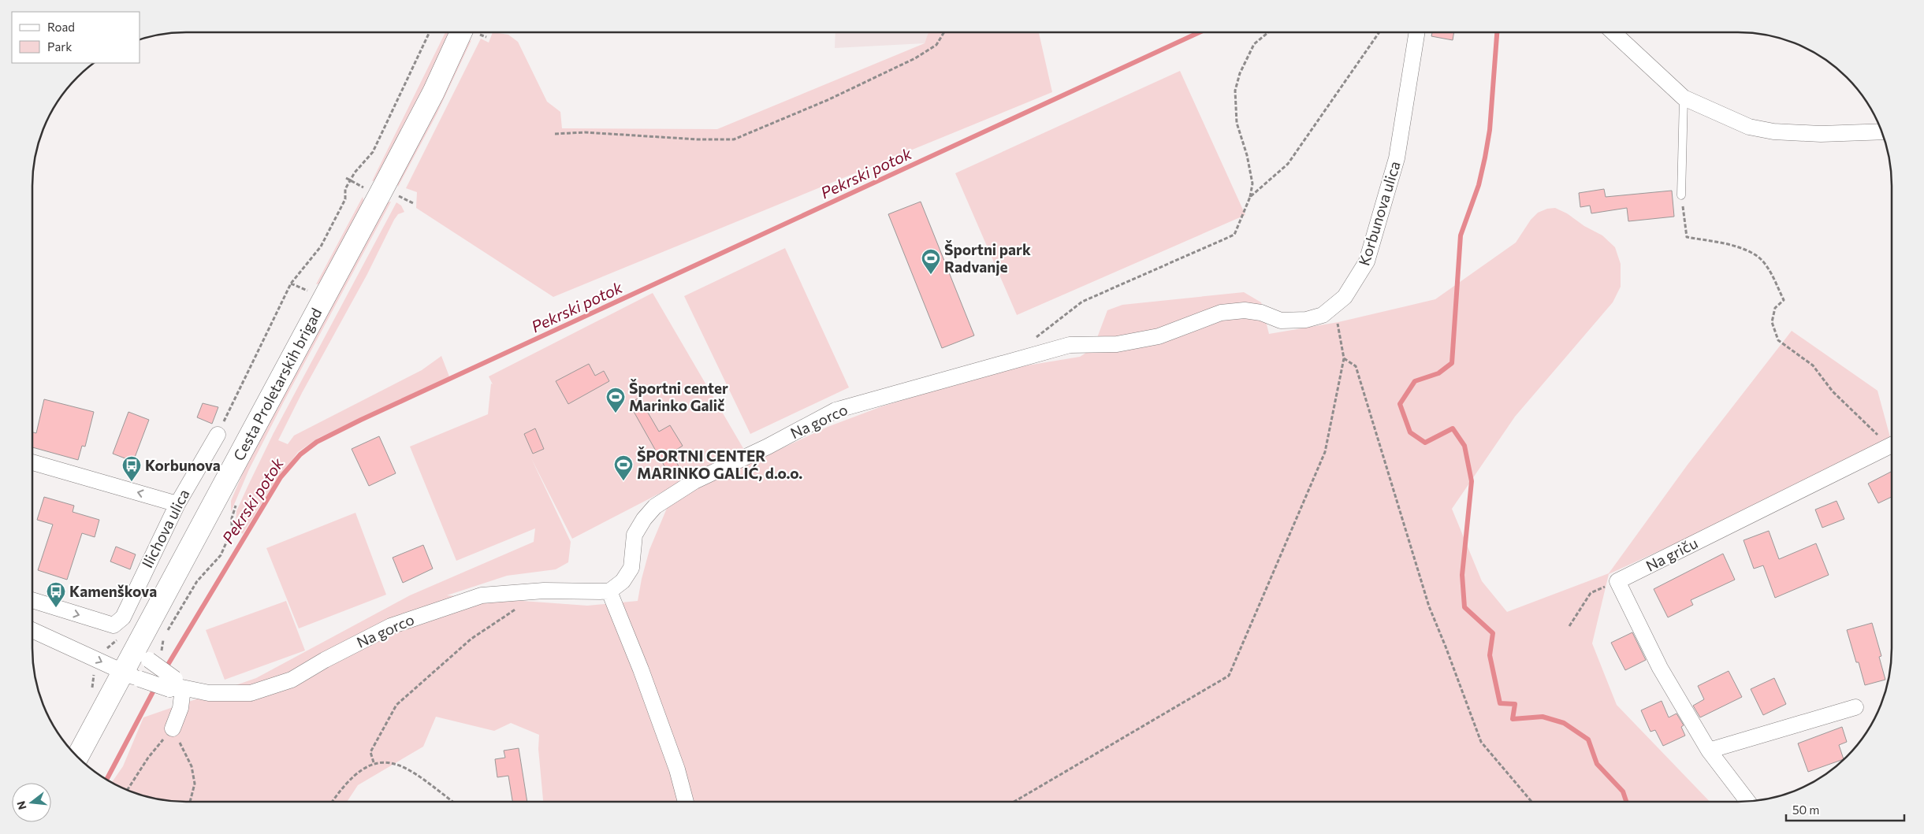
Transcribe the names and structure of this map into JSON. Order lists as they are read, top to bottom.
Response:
{
  "streets": {
    "main road": ["Cesta Proletarskih brigad"],
    "street": [
      "Korbunova ulica",
      "Na gorco",
      "Ilichova ulica",
      "Na griču"
    ]
  },
  "crossings": [
    ["Korbunova ulica", "Na gorco"]
  ],
  "water": ["Pekrski potok"],
  "places": {
    "sports": ["Športni park Radvanje", "Športni center Marinko Galič", "ŠPORTNI CENTER MARINKO GALIĆ, d.o.o."],
    "bus stop": ["Korbunova", "Kamenškova"]
  },
  "legend": ["Road", "Park"],
  "scale_bar": "50 m",
  "north": "left"
}
